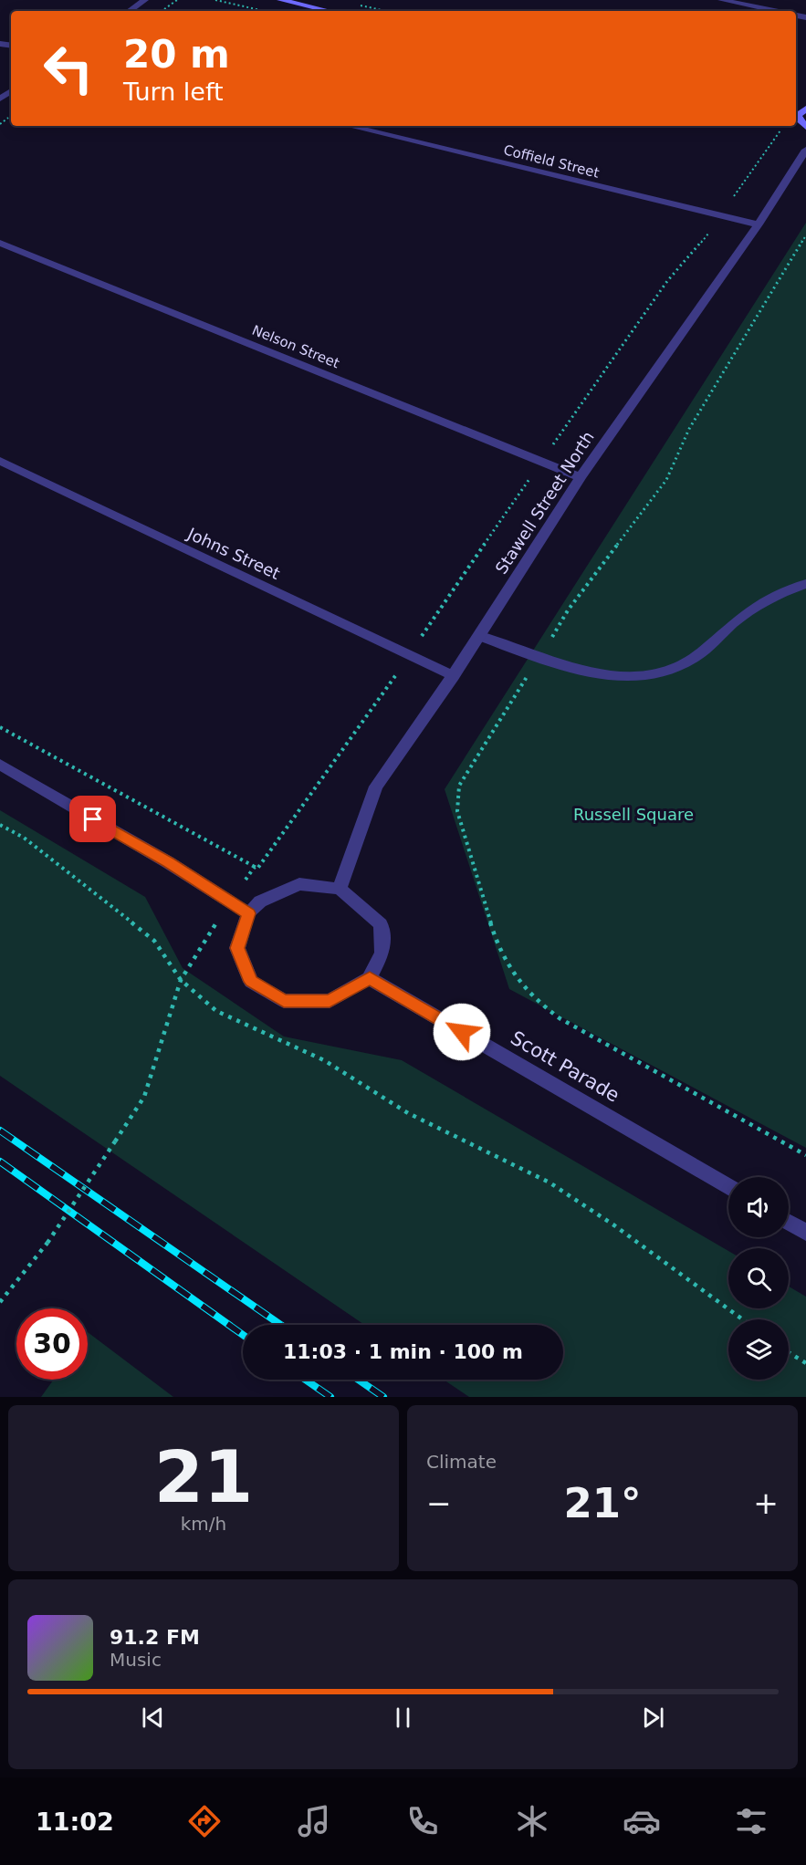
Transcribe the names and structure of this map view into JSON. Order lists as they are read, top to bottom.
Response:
{
  "streets": {
    "street": [
      "Coffield Street",
      "Nelson Street",
      "Stawell Street North",
      "Johns Street",
      "Scott Parade"
    ]
  },
  "crossings": [
    ["Coffield Street", "Stawell Street North"],
    ["Nelson Street", "Stawell Street North"],
    ["Stawell Street North", "Johns Street"],
    ["Stawell Street North", "Scott Parade"]
  ],
  "parks": ["Russell Square"],
  "page": {
    "turn": ["20 m", "Turn left"],
    "limit": "30",
    "trip": "11:03 · 1 min · 100 m",
    "tile": [
      ["21", "km/h"],
      "Climate"
    ],
    "heat": ["−", "21°", "+"],
    "song": ["91.2 FM", "Music"],
    "tabs": "11:02"
  }
}
